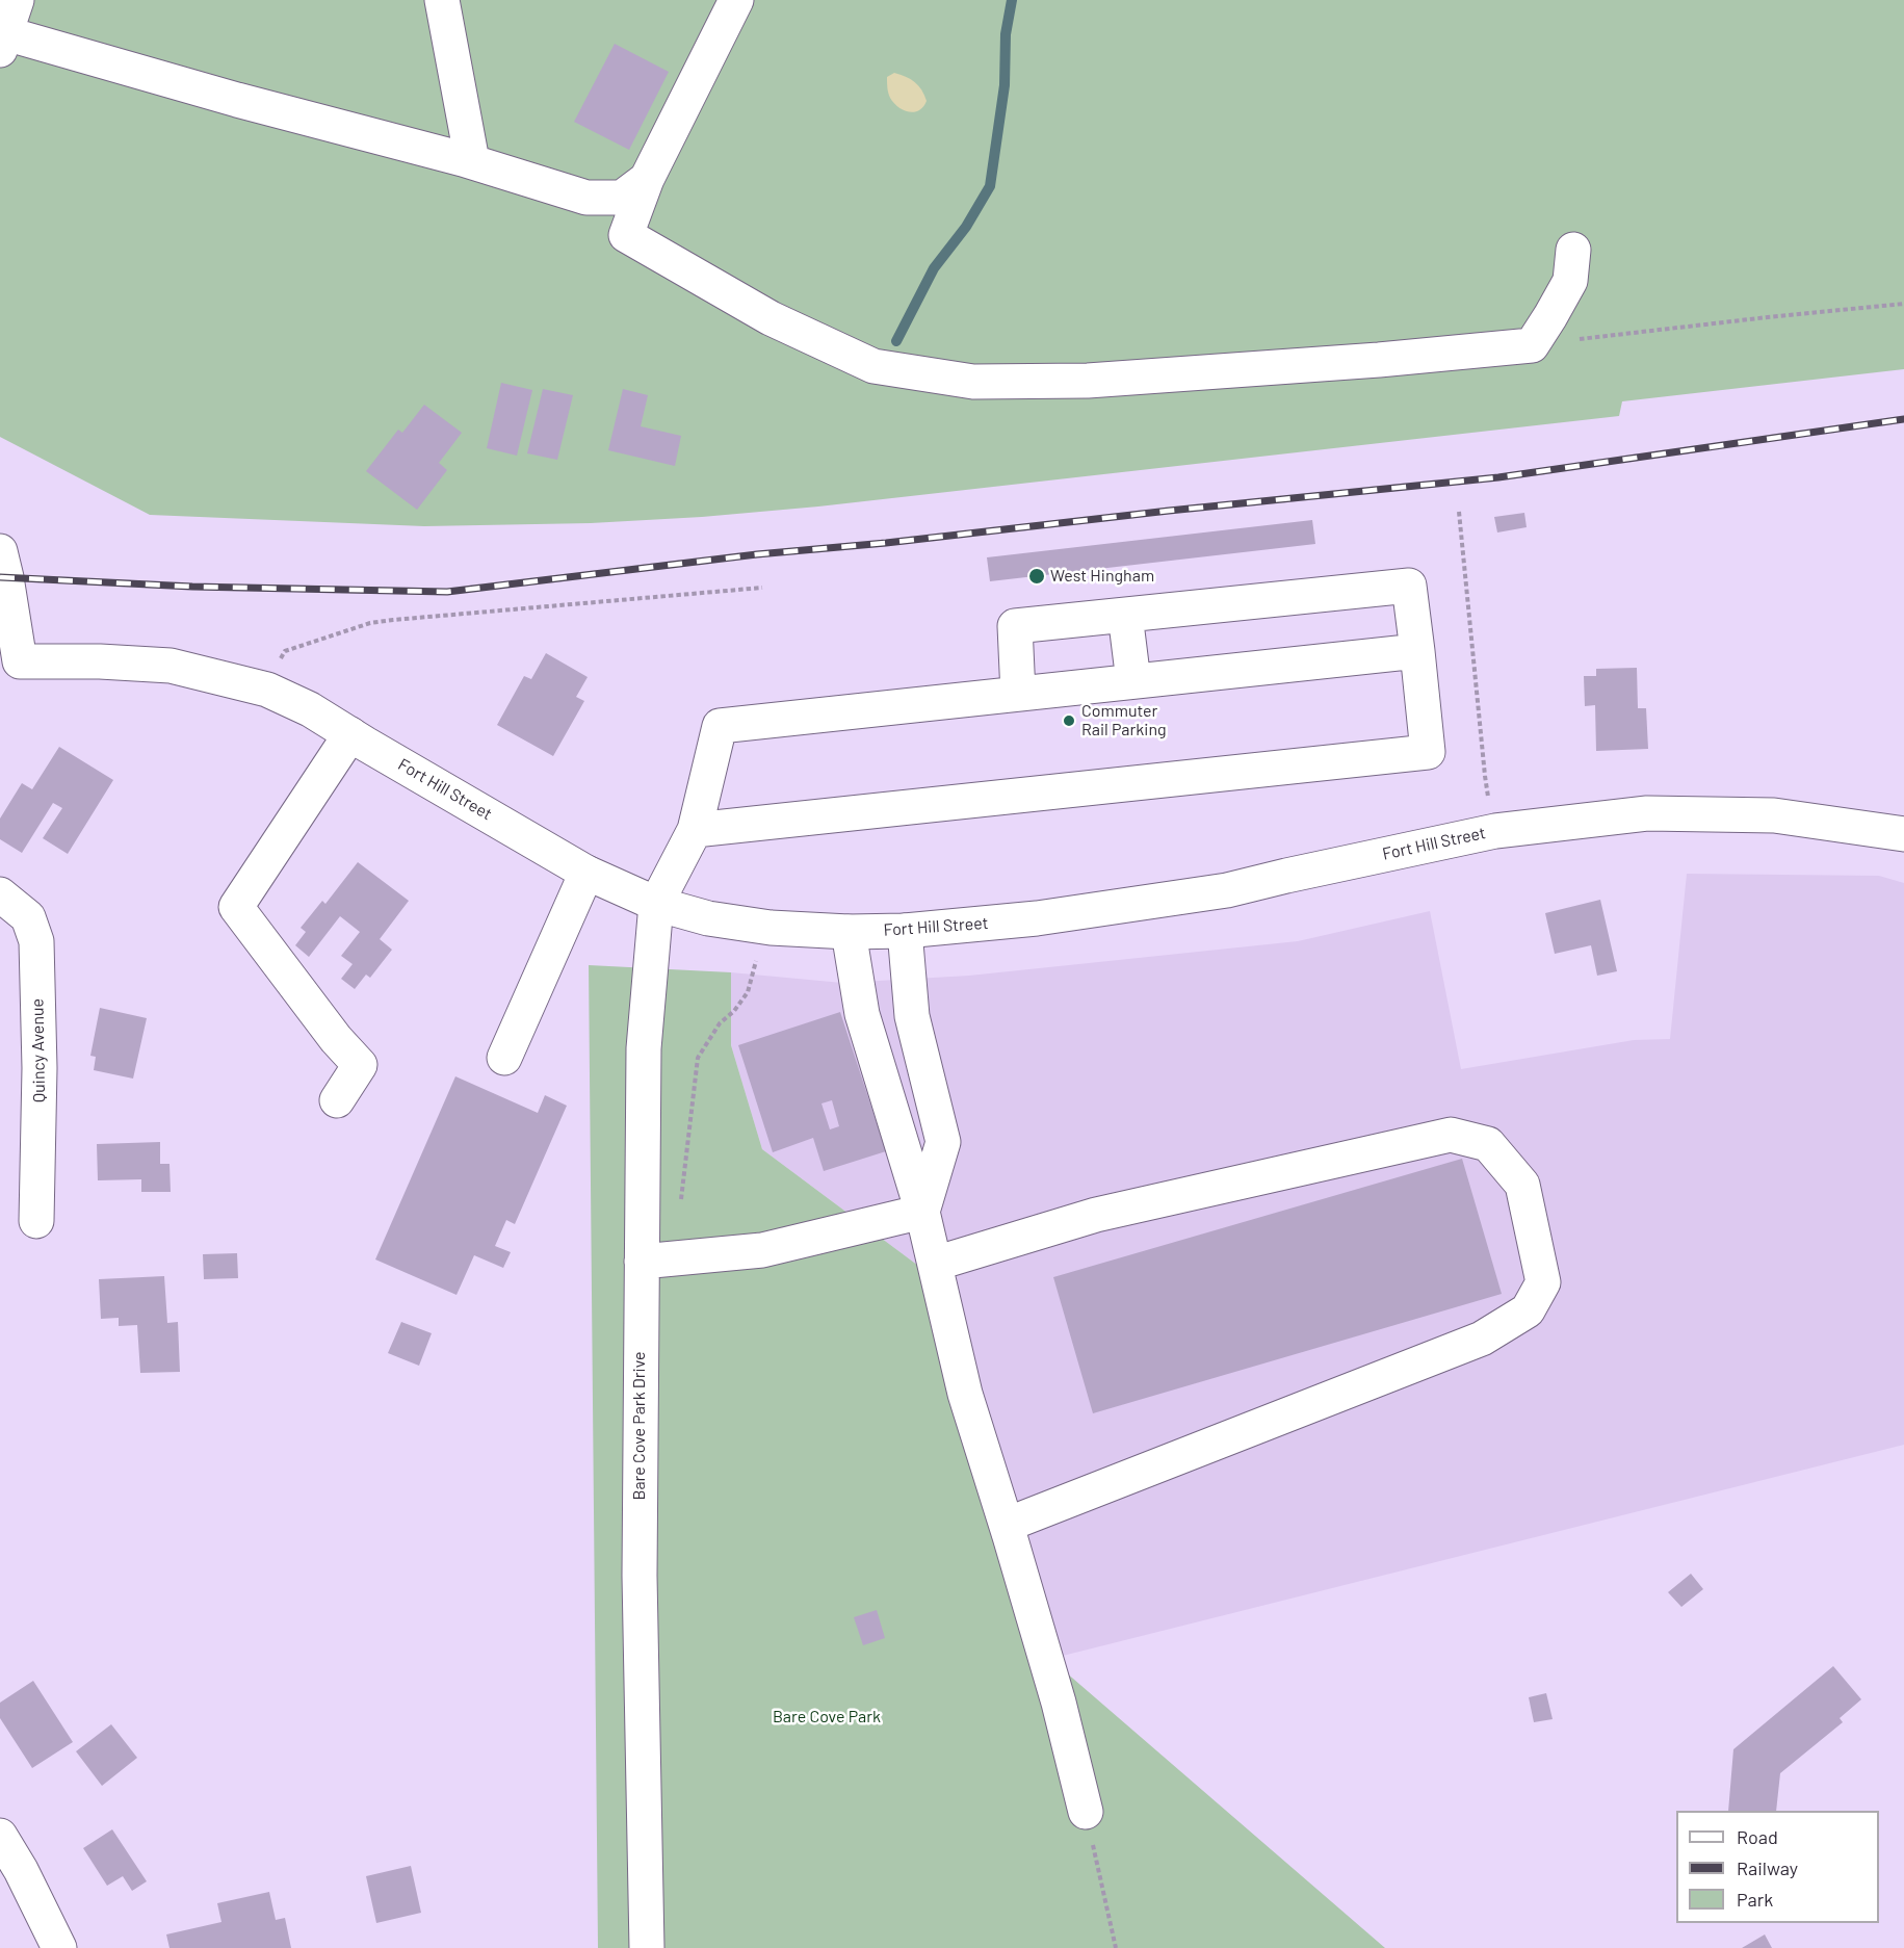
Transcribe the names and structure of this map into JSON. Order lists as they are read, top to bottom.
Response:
{
  "streets": {
    "main road": ["Fort Hill Street", "Quincy Avenue", "Bare Cove Park Drive"]
  },
  "crossings": [
    ["Fort Hill Street", "Bare Cove Park Drive"]
  ],
  "parks": ["Bare Cove Park"],
  "places": ["West Hingham", "Commuter Rail Parking"],
  "legend": ["Road", "Railway", "Park"]
}
